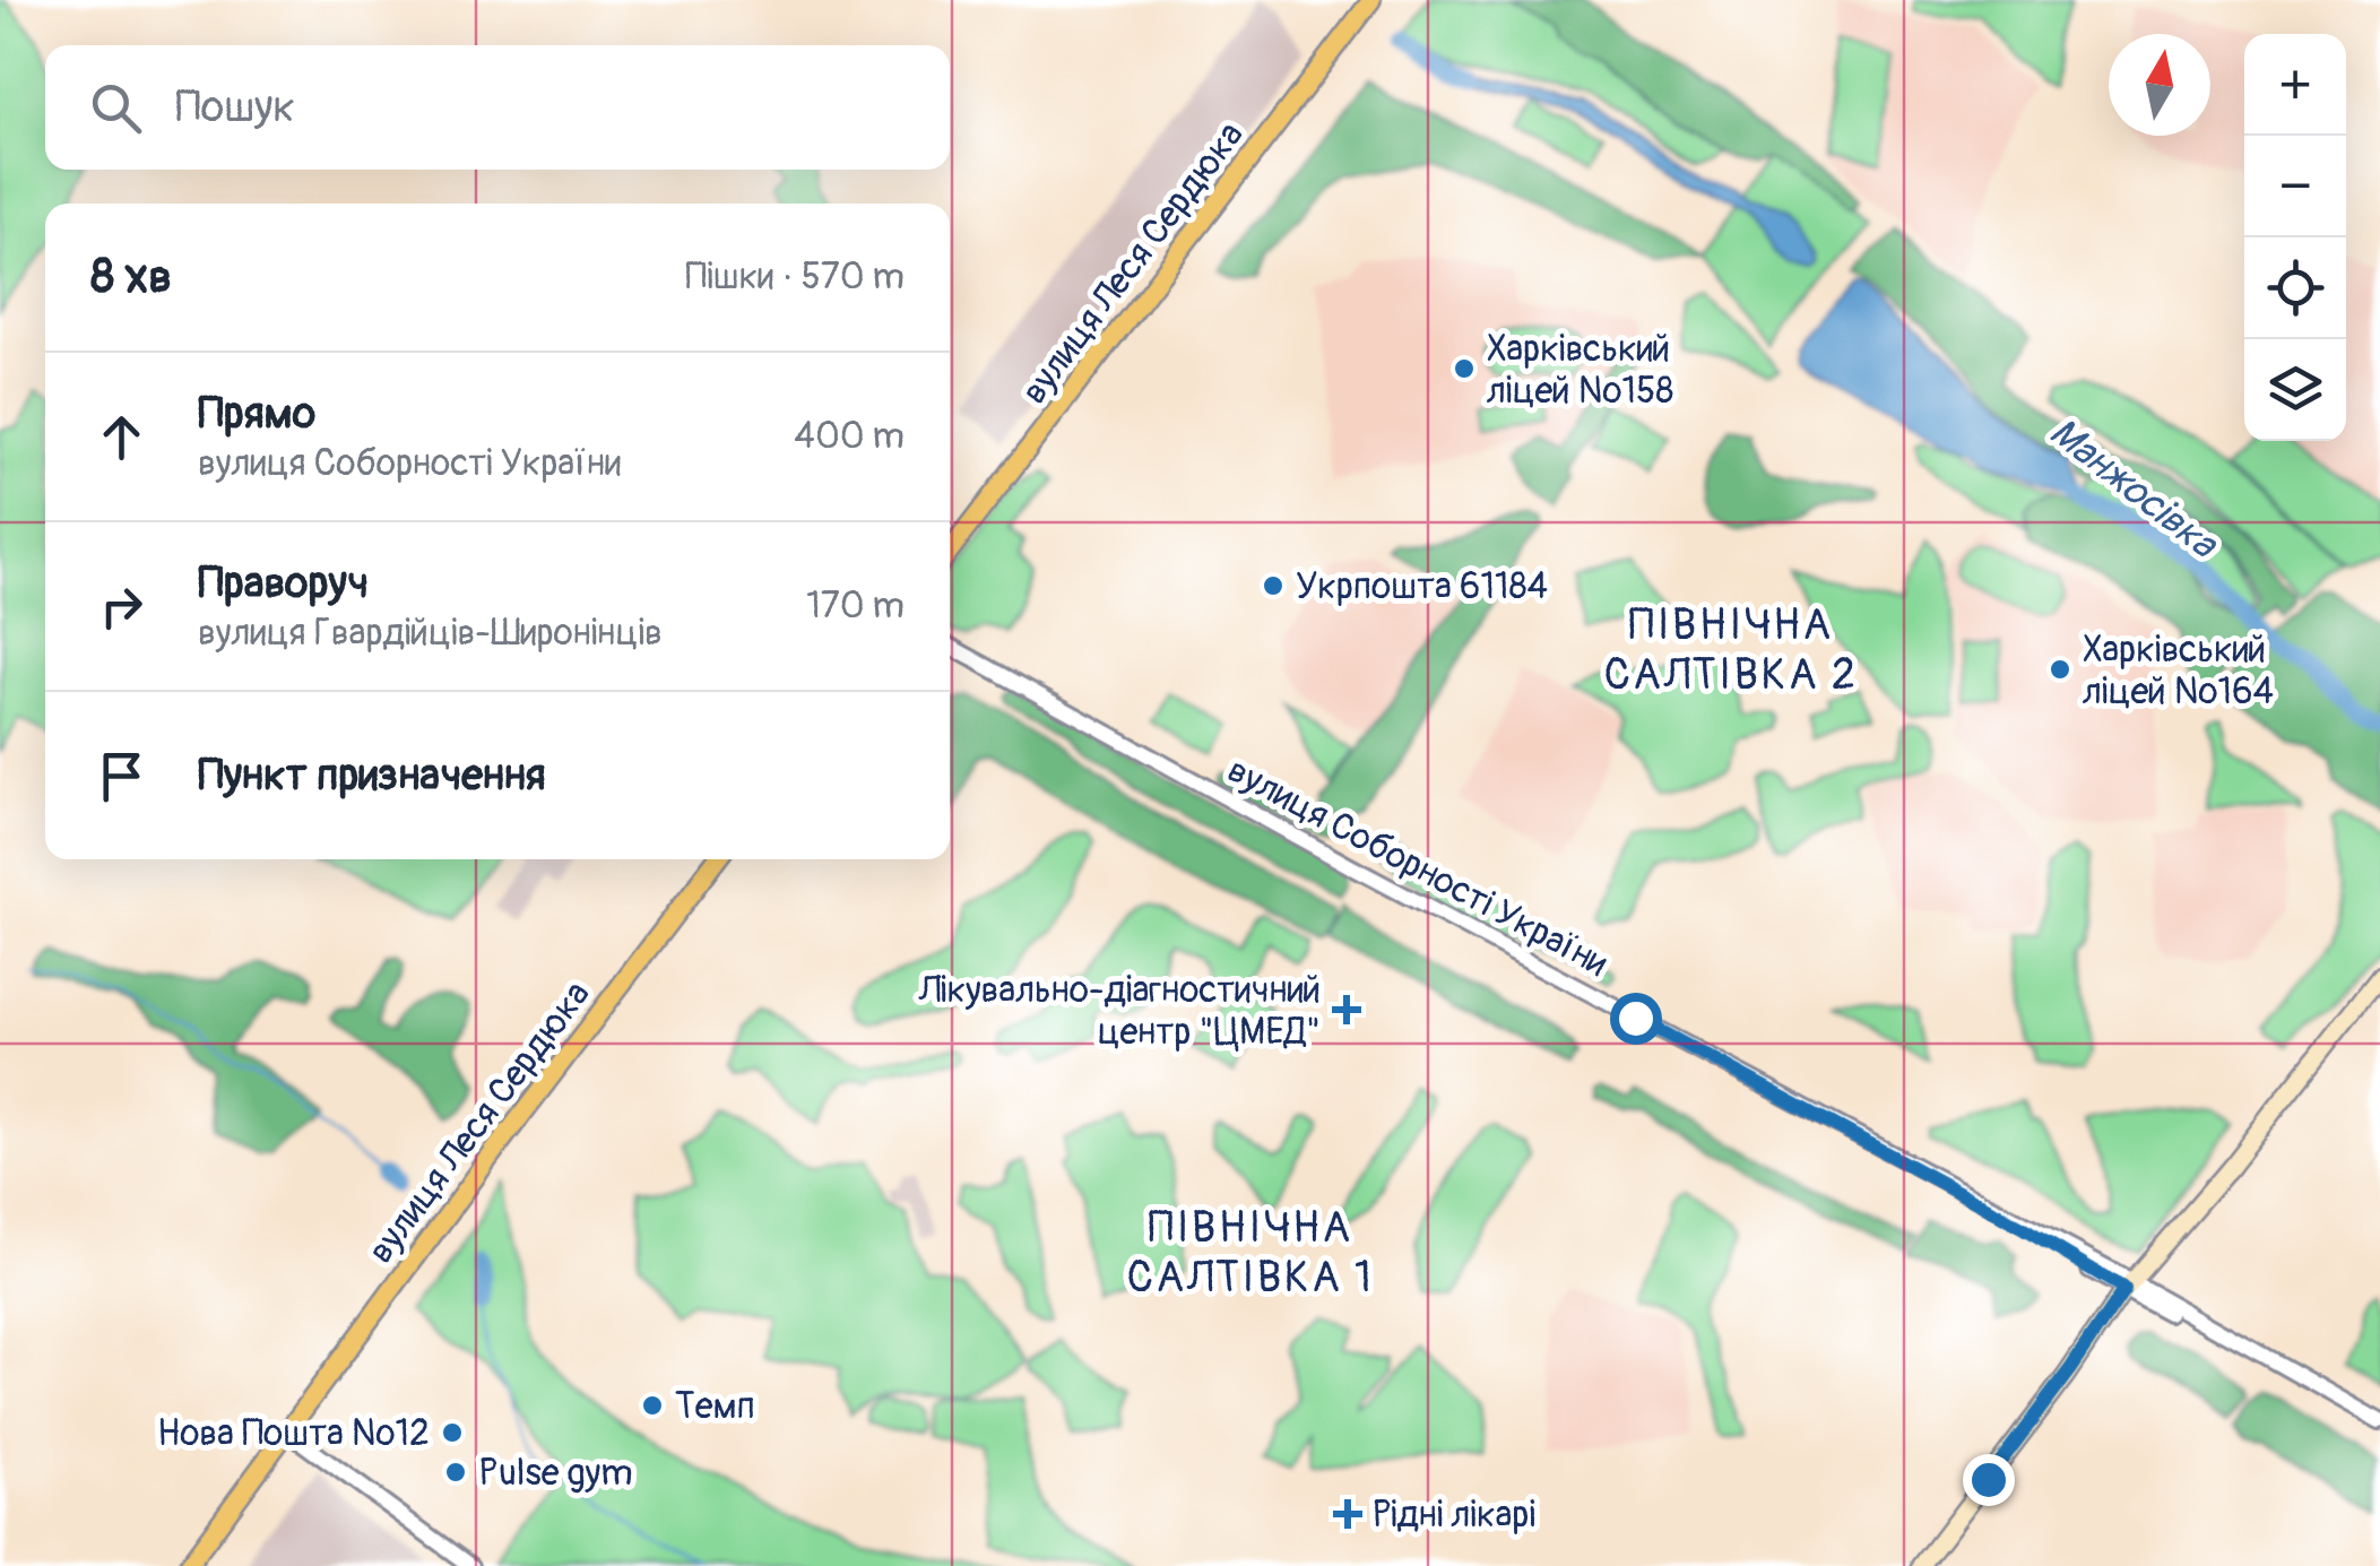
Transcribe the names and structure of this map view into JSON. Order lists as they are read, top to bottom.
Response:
{
  "streets": {
    "main road": ["вулиця Леся Сердюка"],
    "street": ["вулиця Соборності України"]
  },
  "districts": ["ПІВНІЧНА САЛТІВКА 2", "ПІВНІЧНА САЛТІВКА 1"],
  "water": ["Манжосівка"],
  "places": {
    "other": [
      "Харківський ліцей №158",
      "Укрпошта 61184",
      "Харківський ліцей №164",
      "Темп",
      "Нова Пошта №12",
      "Pulse gym"
    ],
    "health": ["Лікувально-діагностичний центр \"ЦМЕД\"", "Рідні лікарі"]
  },
  "north": "top",
  "page": {
    "map_buttons": ["+", "−"],
    "search": "Пошук",
    "heading": ["8 хв", "Пішки · 570 m"],
    "list": [
      ["Прямо", "вулиця Соборності України", "400 m"],
      ["Праворуч", "вулиця Гвардійців-Широнінців", "170 m"],
      "Пункт призначення"
    ]
  }
}
